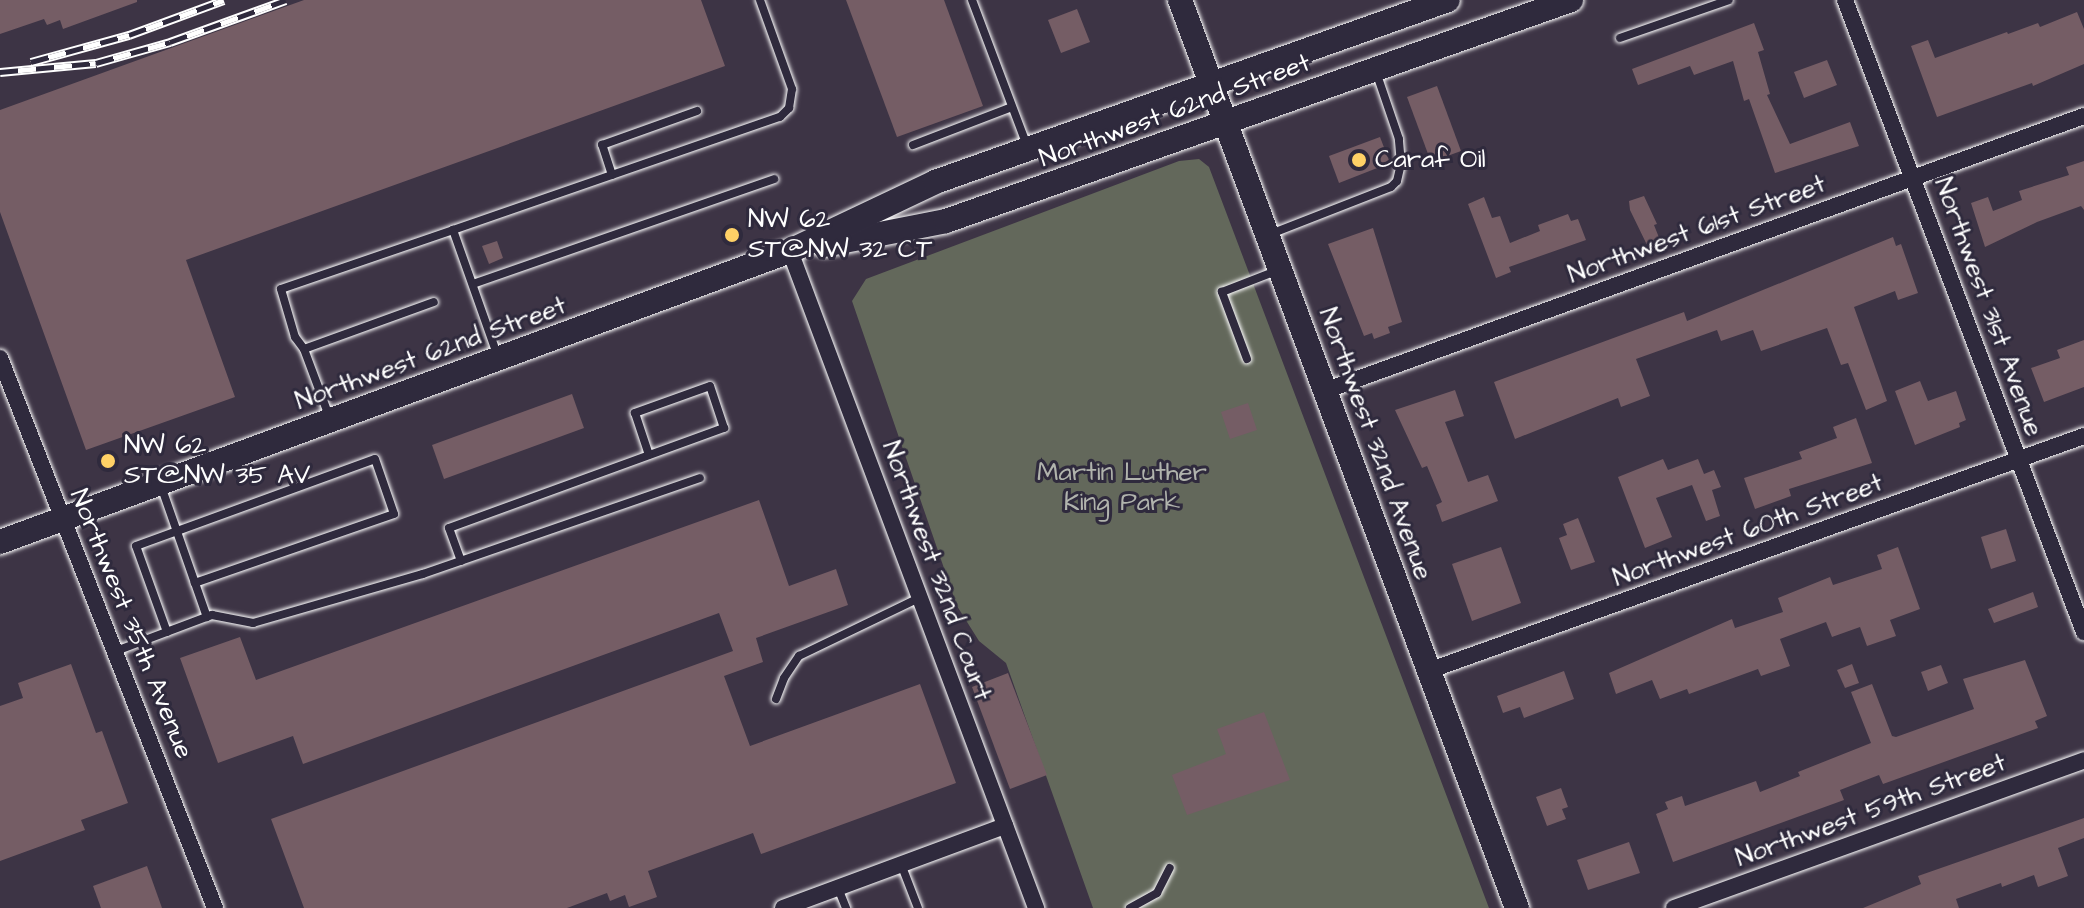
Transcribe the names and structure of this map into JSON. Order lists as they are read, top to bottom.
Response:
{
  "streets": {
    "main road": ["Northwest 62nd Street", "Northwest 32nd Avenue"],
    "street": [
      "Northwest 61st Street",
      "Northwest 31st Avenue",
      "Northwest 60th Street",
      "Northwest 32nd Court",
      "Northwest 35th Avenue",
      "Northwest 59th Street"
    ]
  },
  "crossings": [
    ["Northwest 62nd Street", "Northwest 32nd Avenue"],
    ["Northwest 62nd Street", "Northwest 32nd Court"],
    ["Northwest 62nd Street", "Northwest 35th Avenue"],
    ["Northwest 61st Street", "Northwest 31st Avenue"],
    ["Northwest 61st Street", "Northwest 32nd Avenue"],
    ["Northwest 31st Avenue", "Northwest 60th Street"],
    ["Northwest 32nd Avenue", "Northwest 60th Street"]
  ],
  "parks": ["Martin Luther King Park"],
  "places": ["Caraf Oil", "NW 62 ST@NW 32 CT", "NW 62 ST@NW 35 AV"]
}
